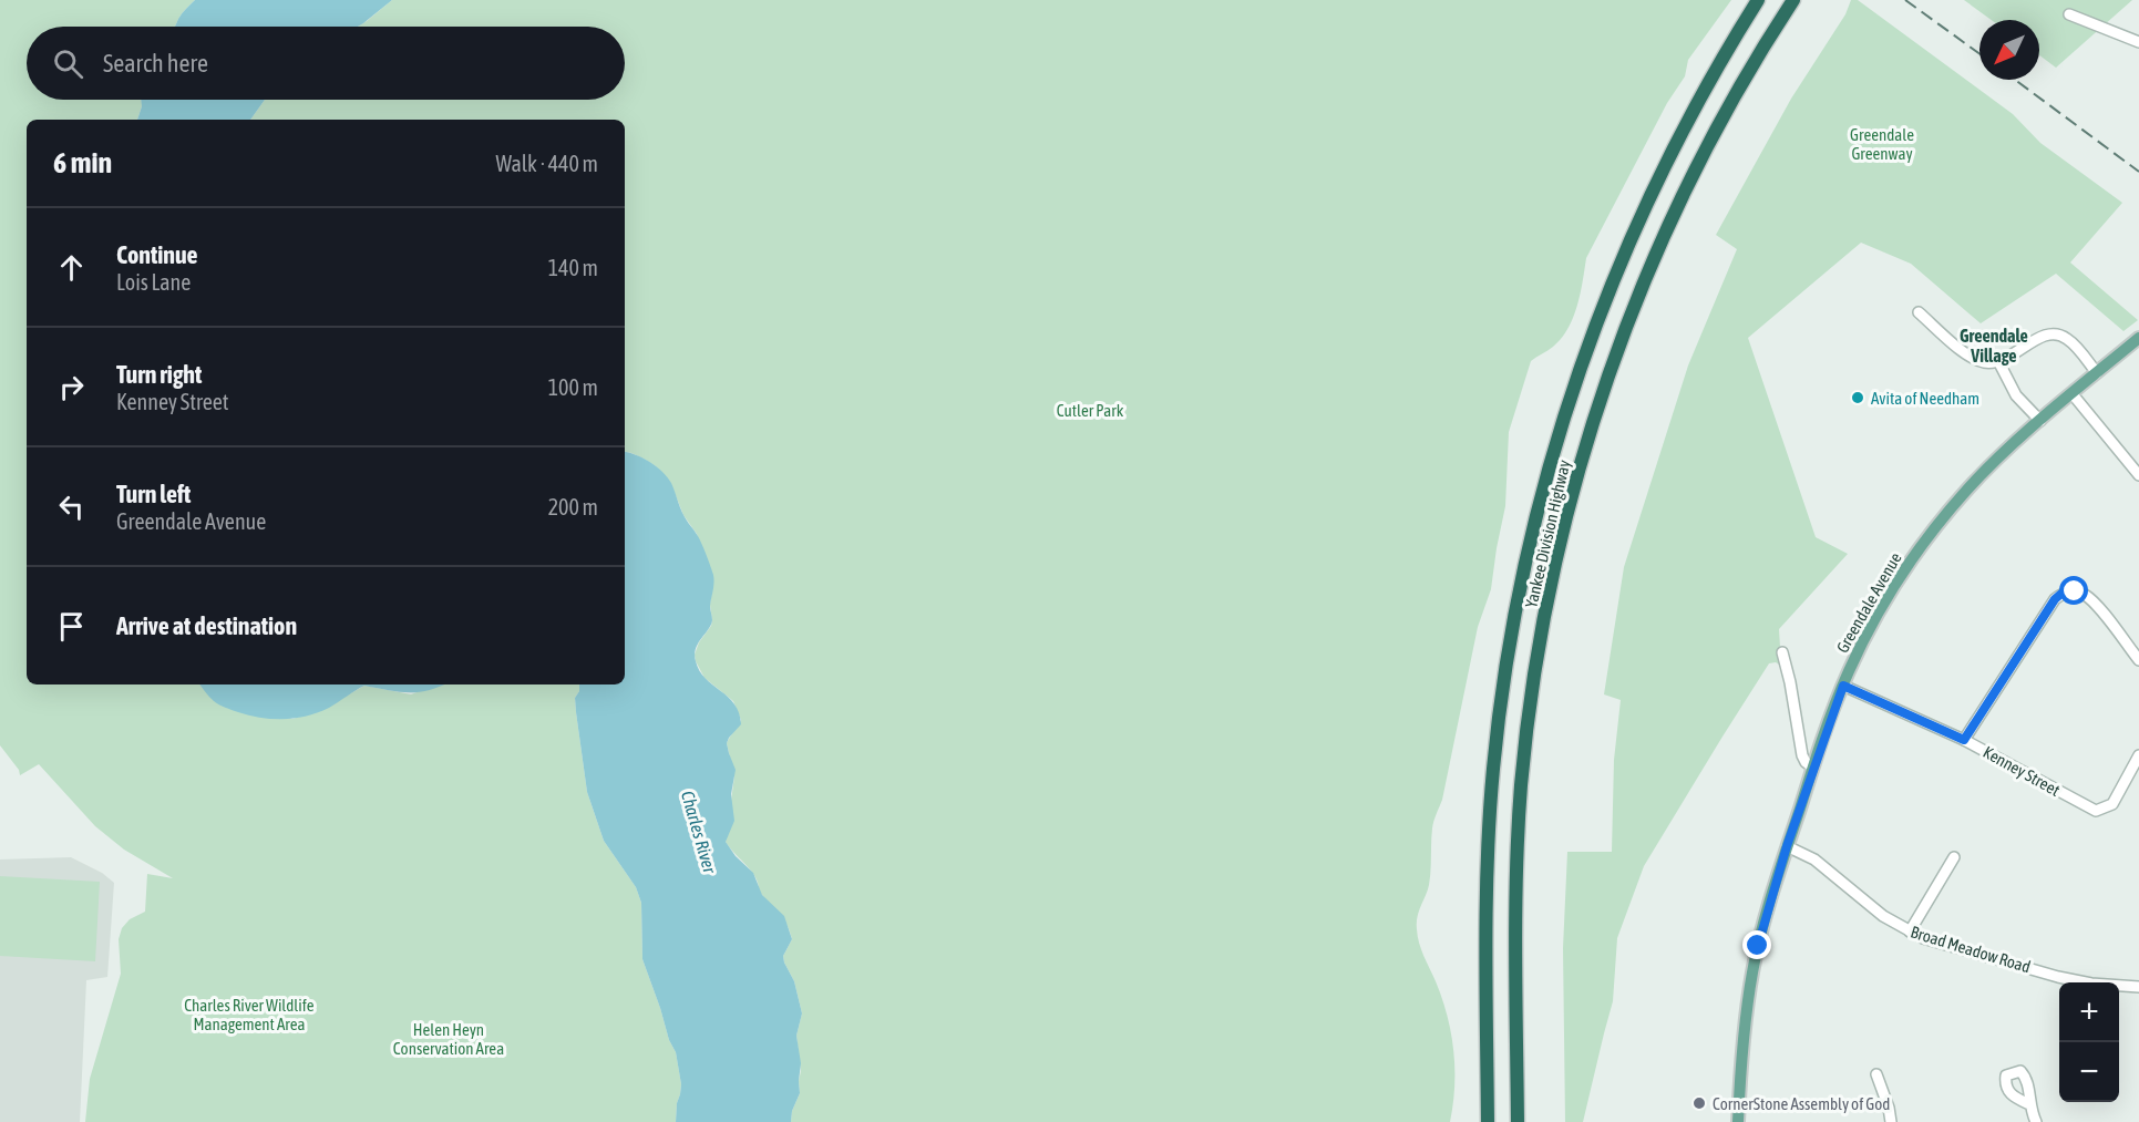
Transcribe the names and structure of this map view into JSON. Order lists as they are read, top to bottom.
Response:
{
  "streets": {
    "highway": ["Yankee Division Highway"],
    "main road": ["Greendale Avenue"],
    "street": ["Kenney Street", "Broad Meadow Road"]
  },
  "crossings": [
    ["Greendale Avenue", "Kenney Street"],
    ["Greendale Avenue", "Broad Meadow Road"]
  ],
  "districts": ["Greendale Village"],
  "water": ["Charles River"],
  "parks": [
    "Greendale Greenway",
    "Cutler Park",
    "Charles River Wildlife Management Area",
    "Helen Heyn Conservation Area"
  ],
  "places": ["Avita of Needham", "CornerStone Assembly of God"],
  "north": "bottom left",
  "page": {
    "search": "Search here",
    "heading": ["6 min", "Walk · 440 m"],
    "list": [
      ["Continue", "Lois Lane", "140 m"],
      ["Turn right", "Kenney Street", "100 m"],
      ["Turn left", "Greendale Avenue", "200 m"],
      "Arrive at destination"
    ],
    "map_buttons": ["+", "−"]
  }
}
